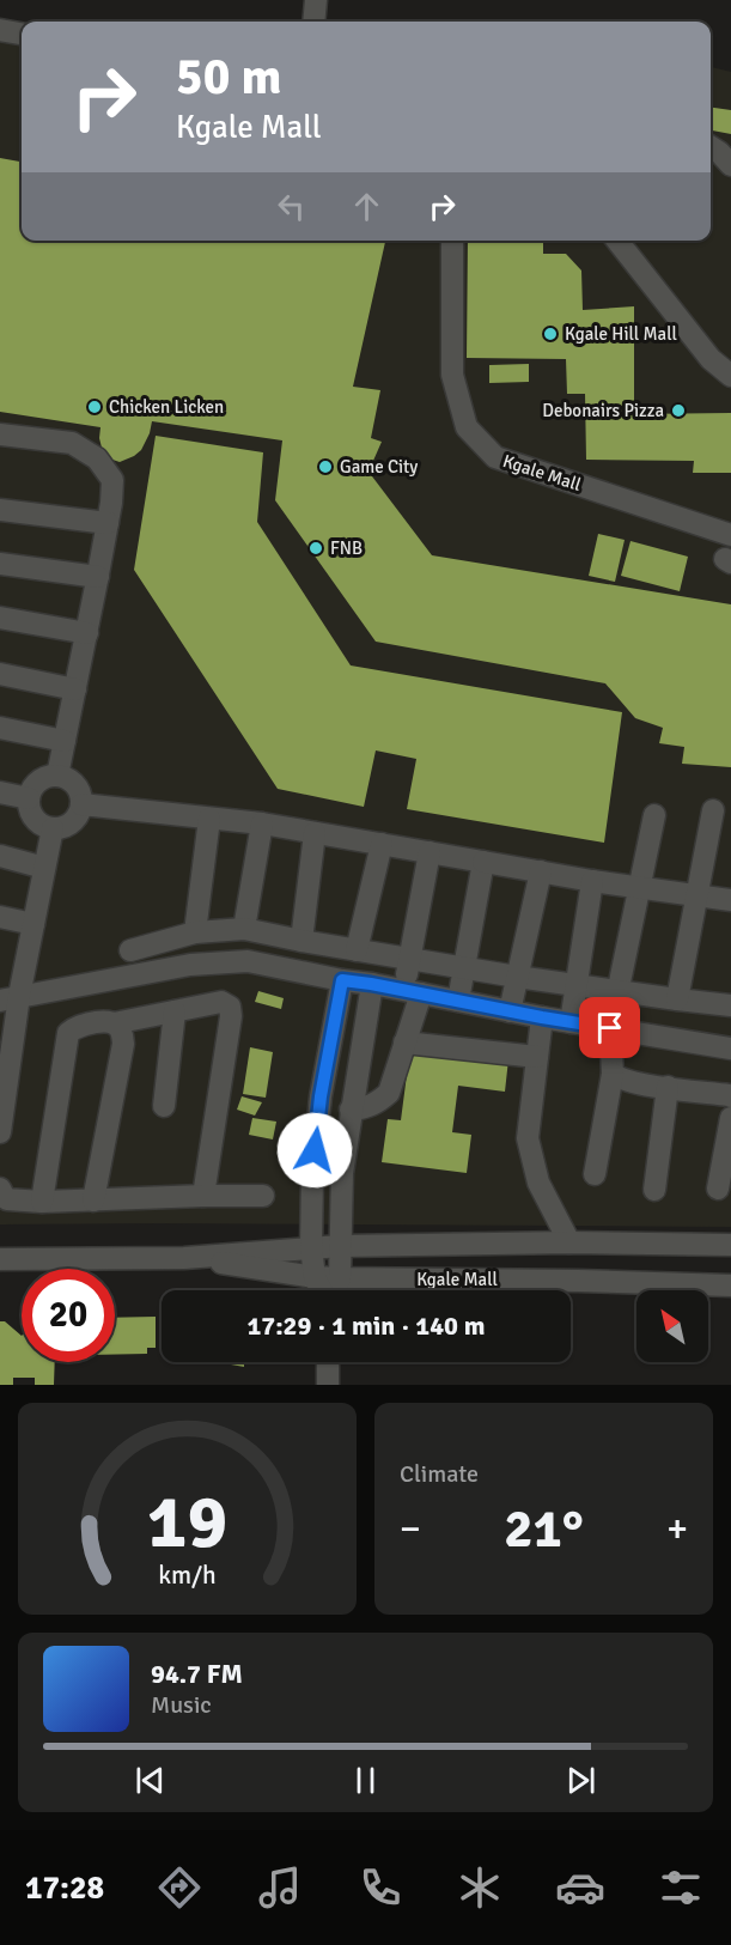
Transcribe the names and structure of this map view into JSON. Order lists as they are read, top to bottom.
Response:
{
  "streets": {
    "street": ["Kgale Mall"]
  },
  "places": [
    "Kgale Hill Mall",
    "Chicken Licken",
    "Debonairs Pizza",
    "Game City",
    "FNB"
  ],
  "north": "top left",
  "page": {
    "turn": ["50 m", "Kgale Mall"],
    "limit": "20",
    "trip": "17:29 · 1 min · 140 m",
    "tile": "Climate",
    "heat": ["−", "21°", "+"],
    "song": ["94.7 FM", "Music"],
    "tabs": "17:28",
    "gauge": ["19", "km/h"]
  }
}
